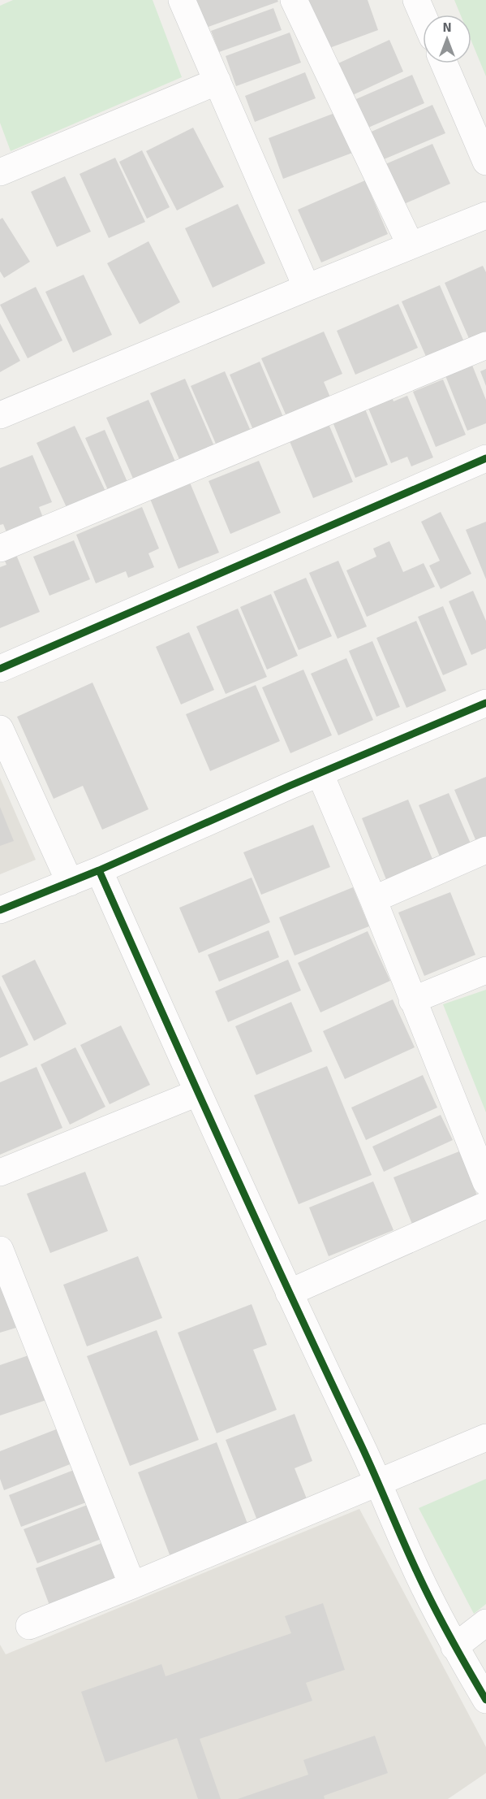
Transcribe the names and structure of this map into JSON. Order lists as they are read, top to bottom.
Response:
{
  "north": "top"
}
